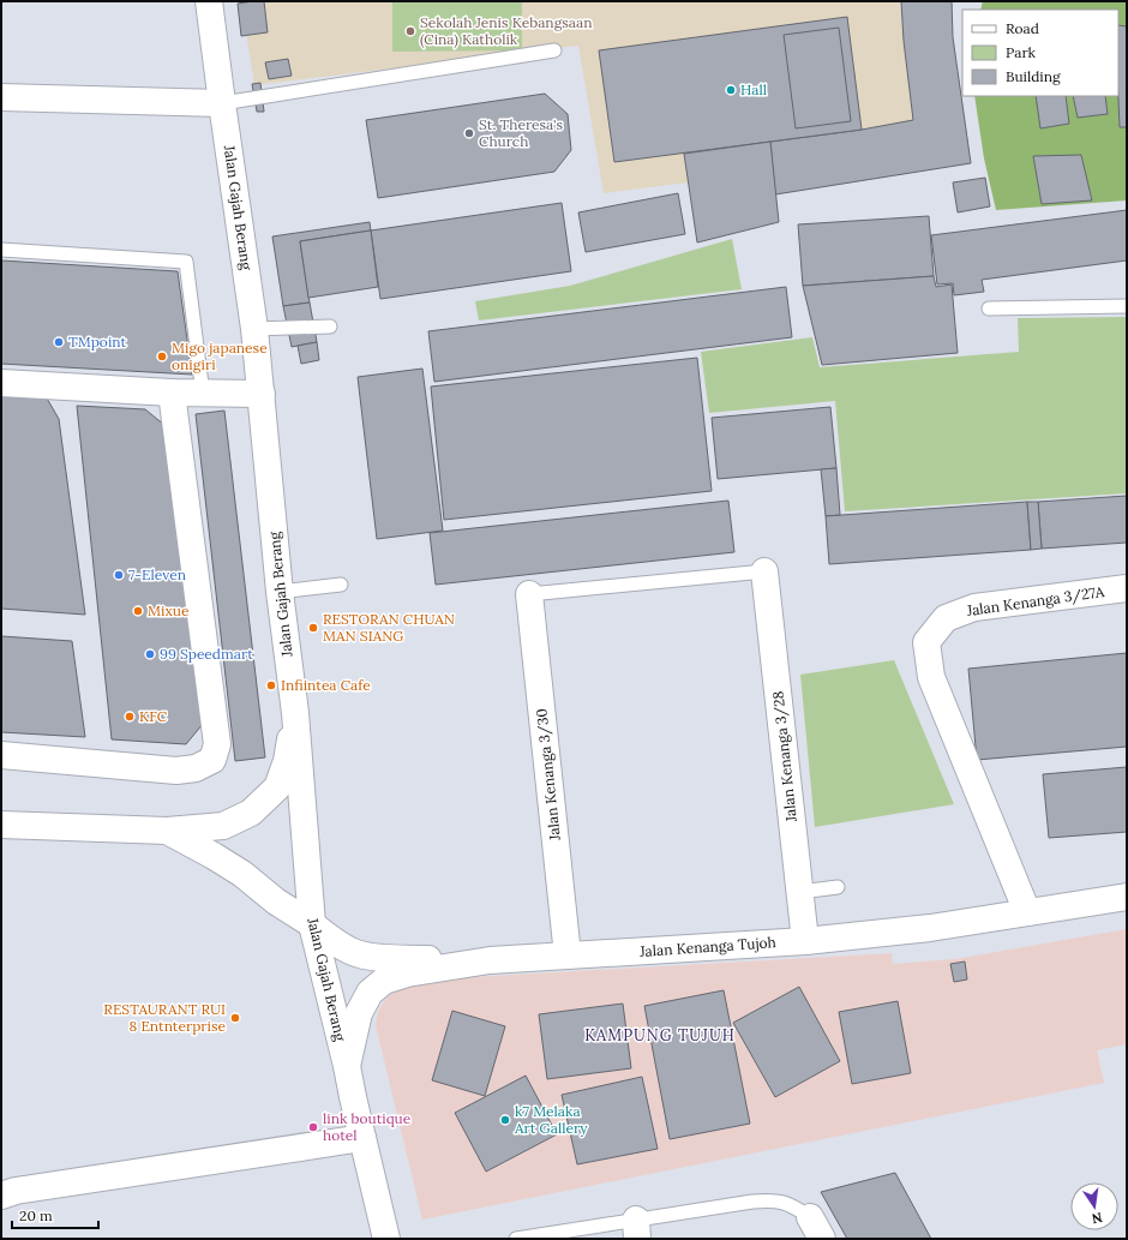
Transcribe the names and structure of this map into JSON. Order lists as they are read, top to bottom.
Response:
{
  "streets": {
    "street": [
      "Jalan Gajah Berang",
      "Jalan Kenanga 3/27A",
      "Jalan Kenanga 3/28",
      "Jalan Kenanga 3/30",
      "Jalan Kenanga Tujoh"
    ]
  },
  "crossings": [
    ["Jalan Gajah Berang", "Jalan Kenanga Tujoh"],
    ["Jalan Kenanga 3/27A", "Jalan Kenanga Tujoh"],
    ["Jalan Kenanga 3/28", "Jalan Kenanga Tujoh"],
    ["Jalan Kenanga 3/30", "Jalan Kenanga Tujoh"]
  ],
  "districts": ["KAMPUNG TUJUH"],
  "places": [
    "Sekolah Jenis Kebangsaan (Cina) Katholik",
    "Hall",
    "St. Theresa's Church",
    "TMpoint",
    "Migo japanese onigiri",
    "7-Eleven",
    "Mixue",
    "RESTORAN CHUAN MAN SIANG",
    "99 Speedmart",
    "Infiintea Cafe",
    "KFC",
    "RESTAURANT RUI 8 Entnterprise",
    "k7 Melaka Art Gallery",
    "link boutique hotel"
  ],
  "legend": ["Road", "Park", "Building"],
  "scale_bar": "20 m",
  "north": "bottom"
}
